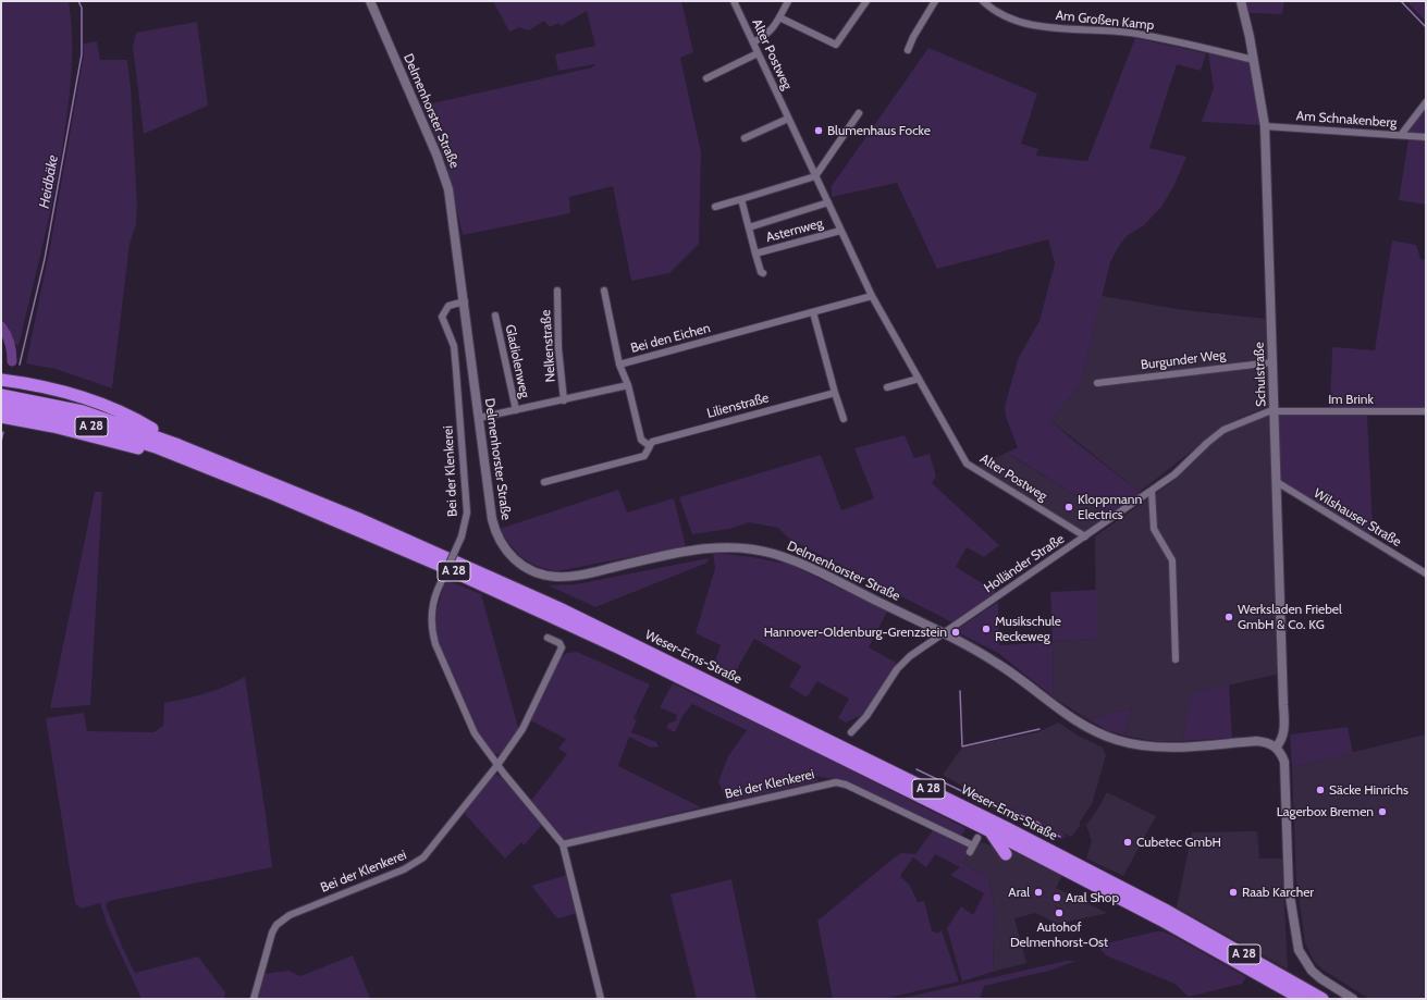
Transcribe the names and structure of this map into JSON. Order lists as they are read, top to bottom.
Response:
{
  "streets": {
    "highway": ["A 28", "Weser-Ems-Straße"],
    "street": [
      "Am Großen Kamp",
      "Alter Postweg",
      "Delmenhorster Straße",
      "Am Schnakenberg",
      "Asternweg",
      "Bei den Eichen",
      "Nelkenstraße",
      "Burgunder Weg",
      "Gladiolenweg",
      "Schulstraße",
      "Im Brink",
      "Lilienstraße",
      "Bei der Klenkerei",
      "Wilshauser Straße",
      "Holländer Straße"
    ]
  },
  "crossings": [
    ["Am Großen Kamp", "Schulstraße"],
    ["Alter Postweg", "Asternweg"],
    ["Alter Postweg", "Bei den Eichen"],
    ["Alter Postweg", "Holländer Straße"],
    ["Delmenhorster Straße", "Schulstraße"],
    ["Delmenhorster Straße", "Bei der Klenkerei"],
    ["Delmenhorster Straße", "Holländer Straße"],
    ["Am Schnakenberg", "Schulstraße"],
    ["Burgunder Weg", "Schulstraße"],
    ["Schulstraße", "Im Brink"],
    ["Schulstraße", "Wilshauser Straße"],
    ["Schulstraße", "Holländer Straße"],
    ["Im Brink", "Holländer Straße"],
    ["A 28", "Weser-Ems-Straße"]
  ],
  "water": ["Heidbäke"],
  "places": [
    "Blumenhaus Focke",
    "Kloppmann Electrics",
    "Werksladen Friebel GmbH & Co. KG",
    "Musikschule Reckeweg",
    "Hannover-Oldenburg-Grenzstein",
    "Säcke Hinrichs",
    "Lagerbox Bremen",
    "Cubetec GmbH",
    "Aral",
    "Raab Karcher",
    "Aral Shop",
    "Autohof Delmenhorst-Ost"
  ]
}
